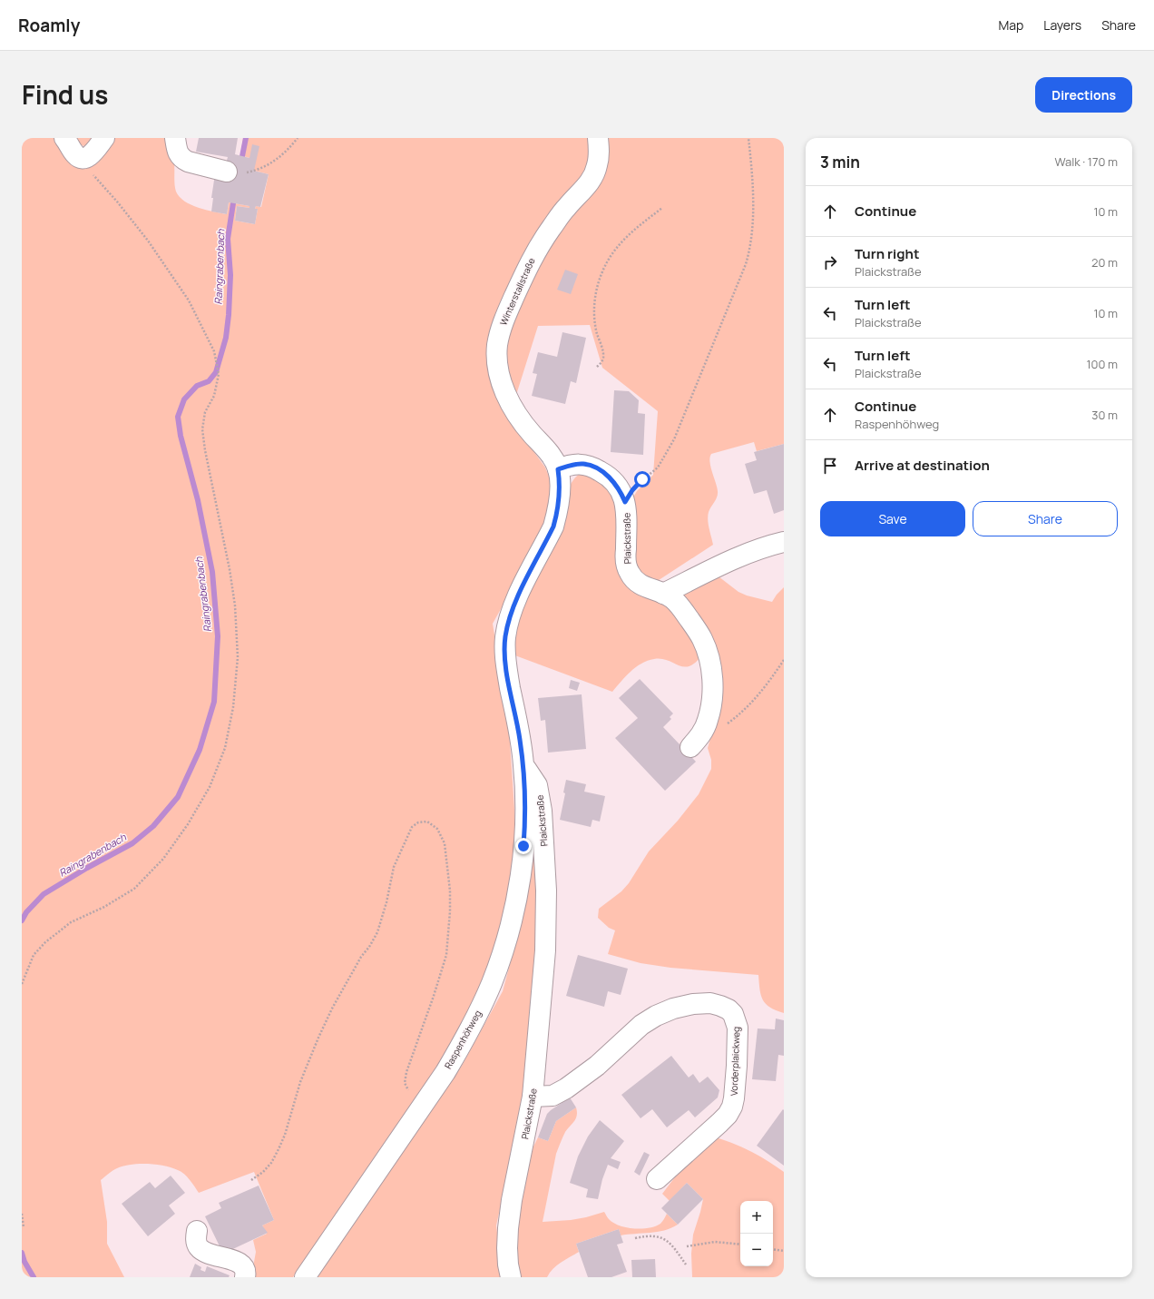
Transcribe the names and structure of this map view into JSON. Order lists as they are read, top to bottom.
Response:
{
  "streets": {
    "street": [
      "Winterstallstraße",
      "Plaickstraße",
      "Raspenhöhweg",
      "Vorderplaickweg"
    ]
  },
  "crossings": [
    ["Winterstallstraße", "Plaickstraße"],
    ["Winterstallstraße", "Raspenhöhweg"],
    ["Plaickstraße", "Raspenhöhweg"],
    ["Plaickstraße", "Vorderplaickweg"]
  ],
  "water": ["Raingrabenbach"],
  "page": {
    "header": "Roamly",
    "nav": ["Map", "Layers", "Share"],
    "title": "Find us",
    "buttons": [
      "Directions",
      ["Save", "Share"]
    ],
    "heading": ["3 min", "Walk · 170 m"],
    "list": [
      ["Continue", "10 m"],
      ["Turn right", "Plaickstraße", "20 m"],
      ["Turn left", "Plaickstraße", "10 m"],
      ["Turn left", "Plaickstraße", "100 m"],
      ["Continue", "Raspenhöhweg", "30 m"],
      "Arrive at destination"
    ],
    "map_buttons": ["+", "−"]
  }
}
